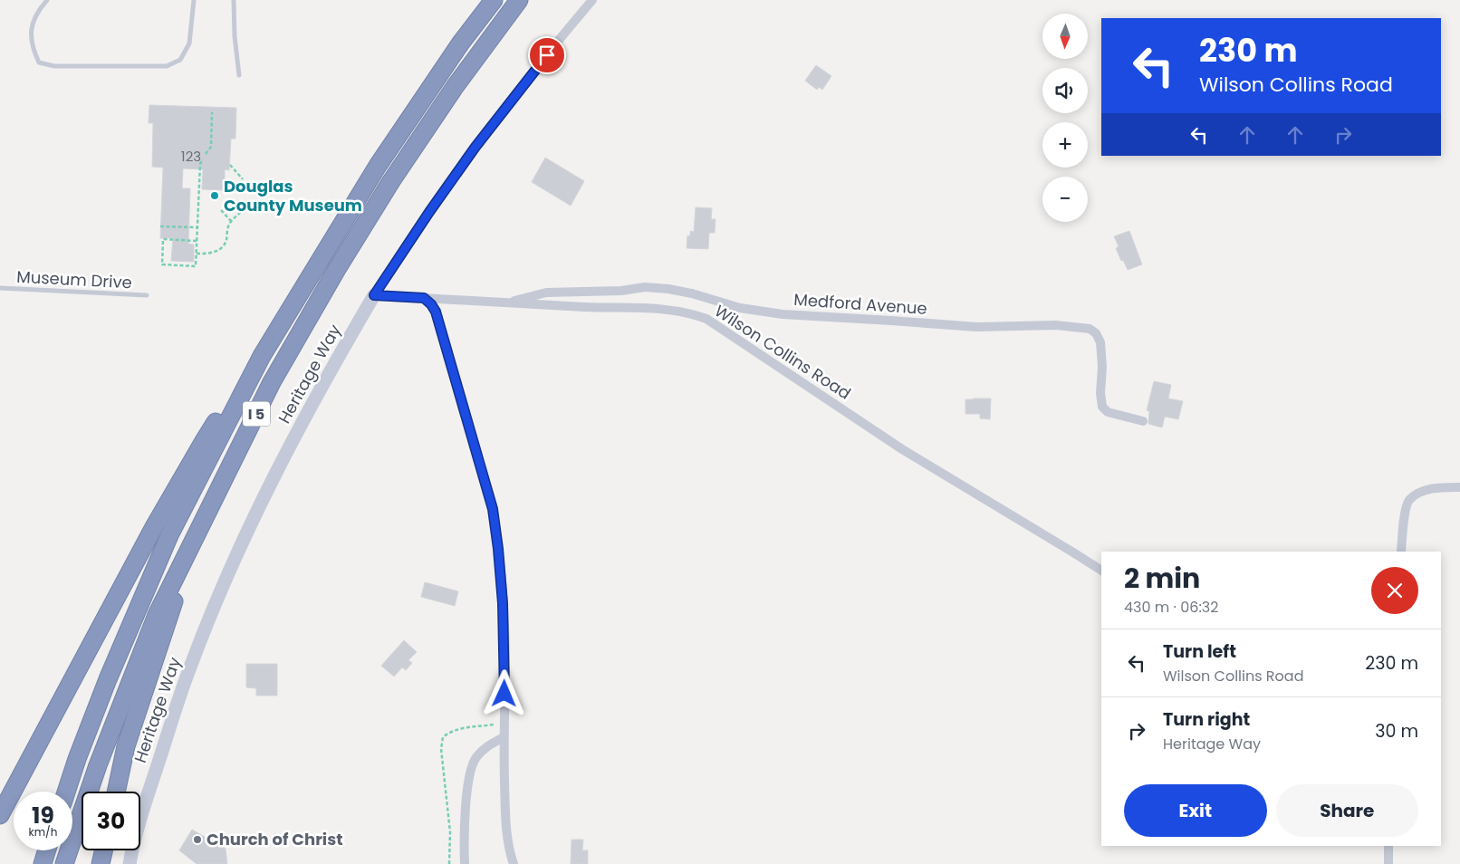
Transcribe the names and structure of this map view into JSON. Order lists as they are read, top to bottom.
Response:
{
  "streets": {
    "highway": ["I 5"],
    "street": ["Medford Avenue", "Wilson Collins Road", "Heritage Way"],
    "lane": ["Museum Drive"]
  },
  "crossings": [
    ["Medford Avenue", "Wilson Collins Road"],
    ["Wilson Collins Road", "Heritage Way"]
  ],
  "places": ["Douglas County Museum", "Church of Christ"],
  "house_numbers": ["123"],
  "north": "bottom",
  "page": {
    "map_buttons": ["+", "−"],
    "turn": ["230 m", "Wilson Collins Road"],
    "heading": ["2 min", "430 m · 06:32"],
    "list": [
      {
        "name": "Turn left",
        "note": "Wilson Collins Road",
        "value": "230 m"
      },
      {
        "name": "Turn right",
        "note": "Heritage Way",
        "value": "30 m"
      }
    ],
    "buttons": ["Exit", "Share"],
    "speed": "19 km/h",
    "limit": "30"
  }
}
